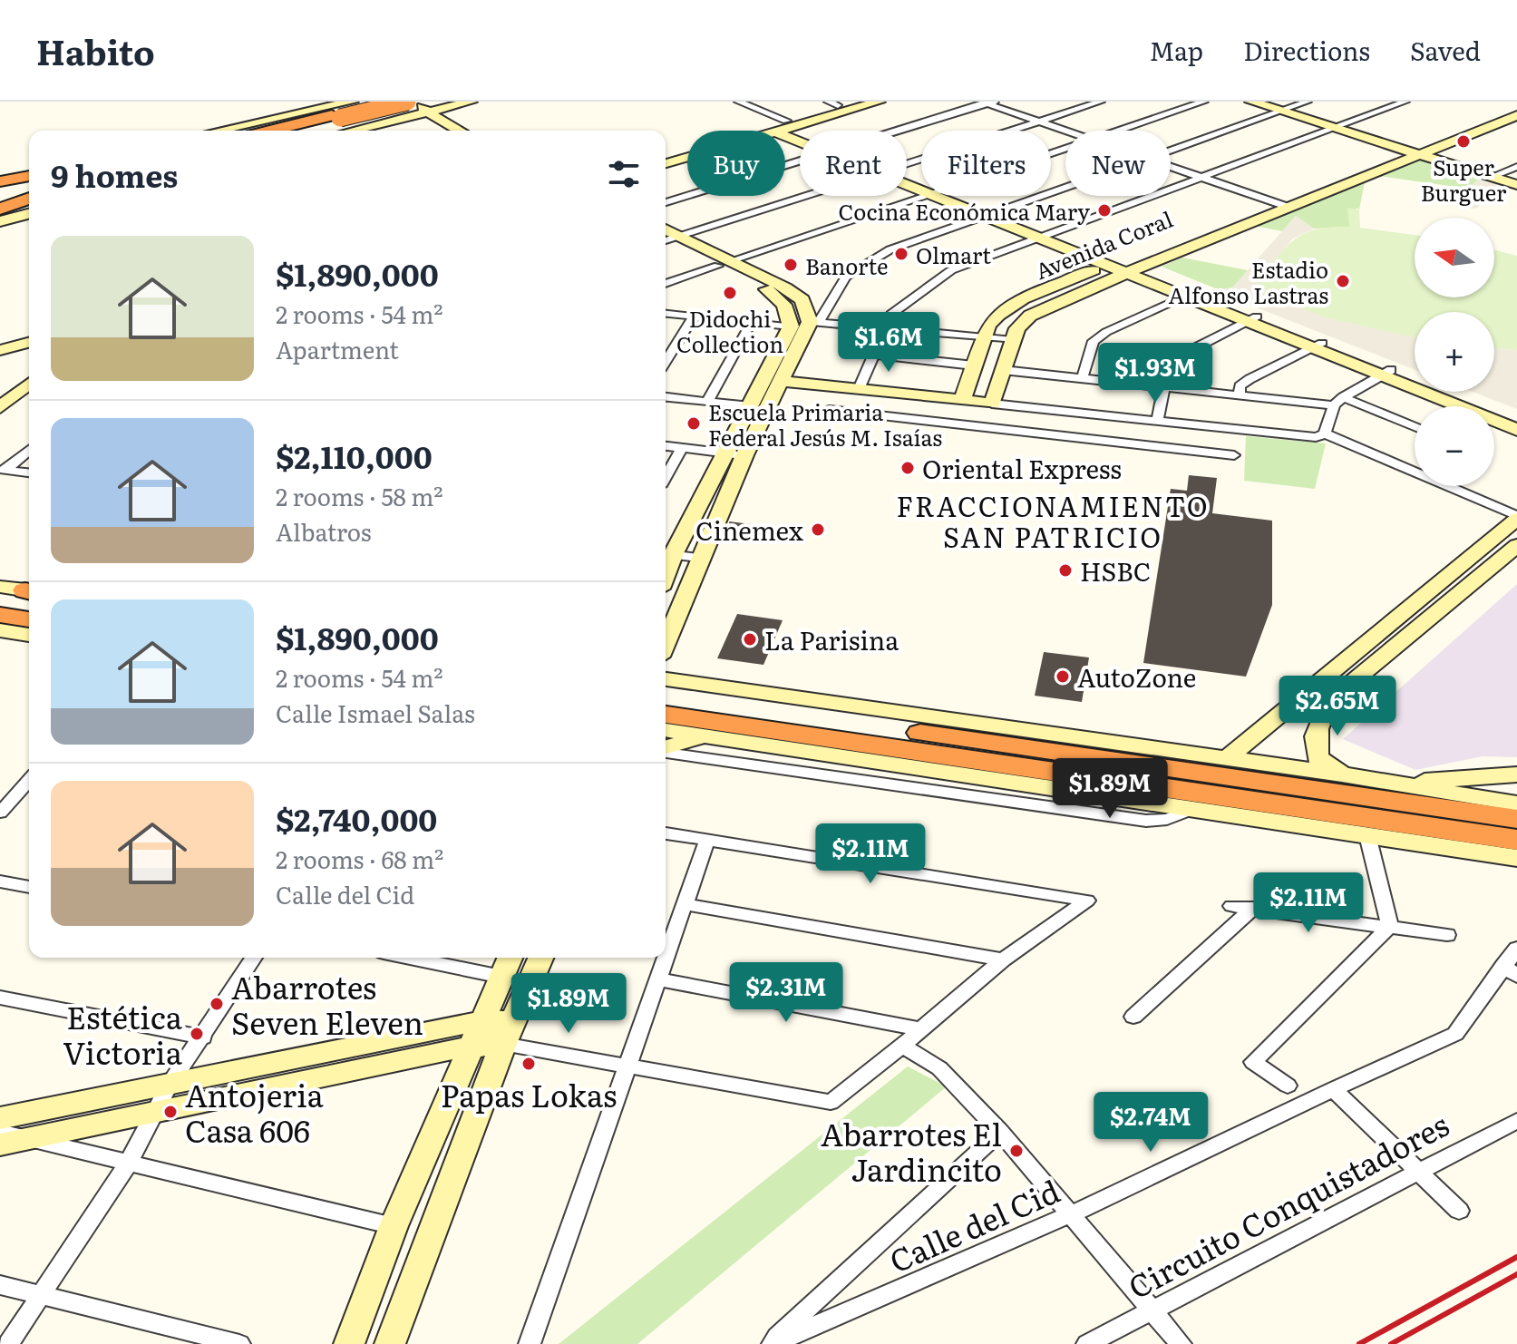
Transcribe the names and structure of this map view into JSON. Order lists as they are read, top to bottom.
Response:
{
  "streets": {
    "main road": ["Avenida Coral"],
    "street": ["Circuito Conquistadores", "Calle del Cid"]
  },
  "districts": ["FRACCIONAMIENTO SAN PATRICIO"],
  "places": [
    "Super Burguer",
    "Cocina Económica Mary",
    "Olmart",
    "Banorte",
    "Estadio Alfonso Lastras",
    "Didochi Collection",
    "Escuela Primaria Federal Jesús M. Isaías",
    "Oriental Express",
    "Cinemex",
    "HSBC",
    "La Parisina",
    "AutoZone",
    "Abarrotes Seven Eleven",
    "Estética Victoria",
    "Papas Lokas",
    "Antojeria Casa 606",
    "Abarrotes El Jardincito"
  ],
  "north": "left",
  "page": {
    "header": "Habito",
    "nav": ["Map", "Directions", "Saved"],
    "chip": [
      "Buy",
      "Rent",
      "Filters",
      "New"
    ],
    "heading": "9 homes",
    "map_buttons": ["+", "−"],
    "list": [
      {
        "name": "$1,890,000",
        "note": "2 rooms · 54 m² · Apartment"
      },
      {
        "name": "$2,110,000",
        "note": "2 rooms · 58 m² · Albatros"
      },
      {
        "name": "$1,890,000",
        "note": "2 rooms · 54 m² · Calle Ismael Salas"
      },
      {
        "name": "$2,740,000",
        "note": "2 rooms · 68 m² · Calle del Cid"
      }
    ],
    "price": [
      "$1.6M",
      "$1.93M",
      "$2.65M",
      "$1.89M",
      "$2.11M",
      "$2.11M",
      "$2.31M",
      "$1.89M",
      "$2.74M"
    ]
  }
}
